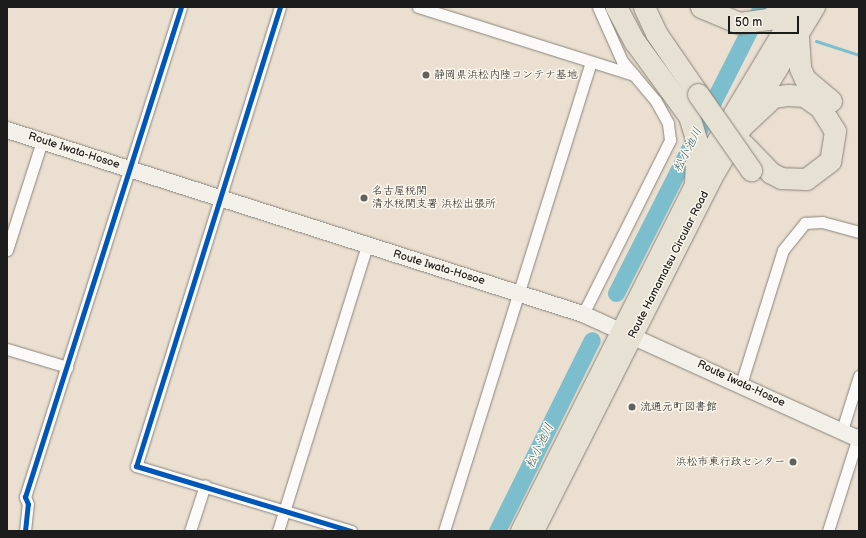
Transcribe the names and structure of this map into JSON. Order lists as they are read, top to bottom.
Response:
{
  "streets": {
    "main road": ["Route Iwata-Hosoe", "Route Hamamatsu Circular Road"]
  },
  "crossings": [
    ["Route Iwata-Hosoe", "Route Hamamatsu Circular Road"]
  ],
  "water": ["松小池川"],
  "places": [
    "静岡県浜松内陸コンテナ基地",
    "名古屋税関 清水税関支署 浜松出張所",
    "流通元町図書館",
    "浜松市東行政センター"
  ],
  "scale_bar": "50 m"
}
